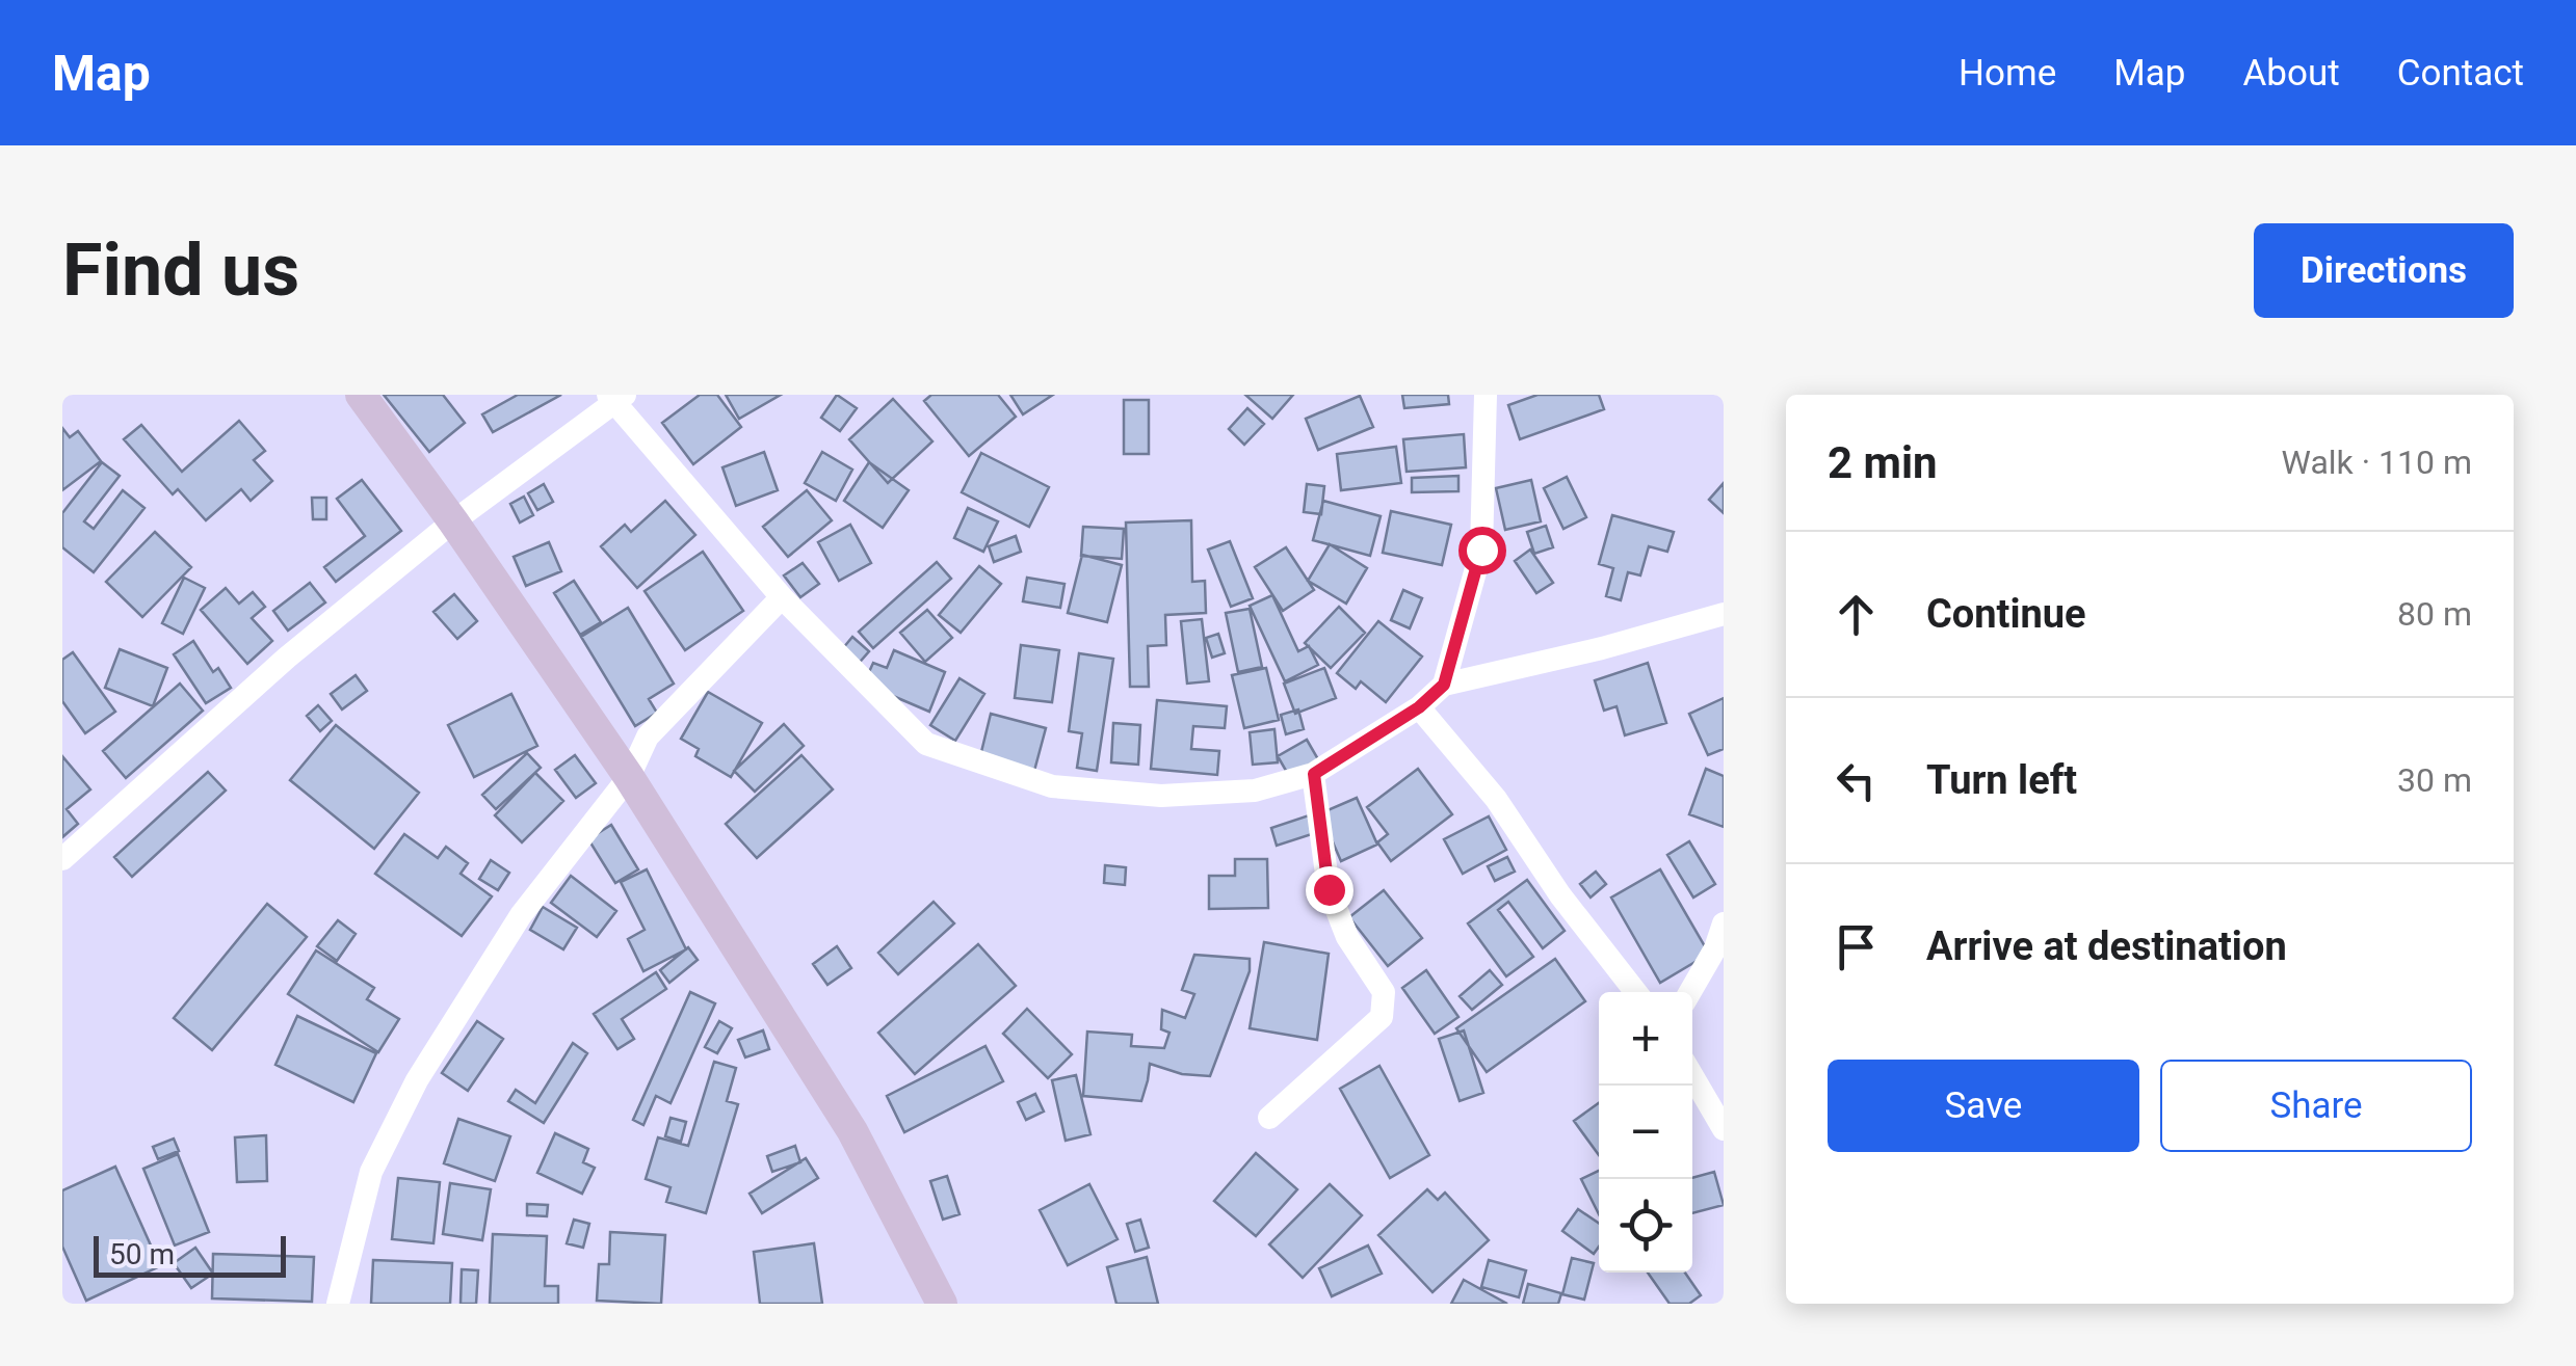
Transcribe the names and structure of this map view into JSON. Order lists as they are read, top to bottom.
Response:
{
  "scale_bar": "50 m",
  "page": {
    "header": "Map",
    "nav": [
      "Home",
      "Map",
      "About",
      "Contact"
    ],
    "buttons": [
      "Directions",
      ["Save", "Share"]
    ],
    "title": "Find us",
    "heading": ["2 min", "Walk · 110 m"],
    "list": [
      ["Continue", "80 m"],
      ["Turn left", "30 m"],
      "Arrive at destination"
    ],
    "map_buttons": ["+", "−"],
    "scale": "50 m"
  }
}
